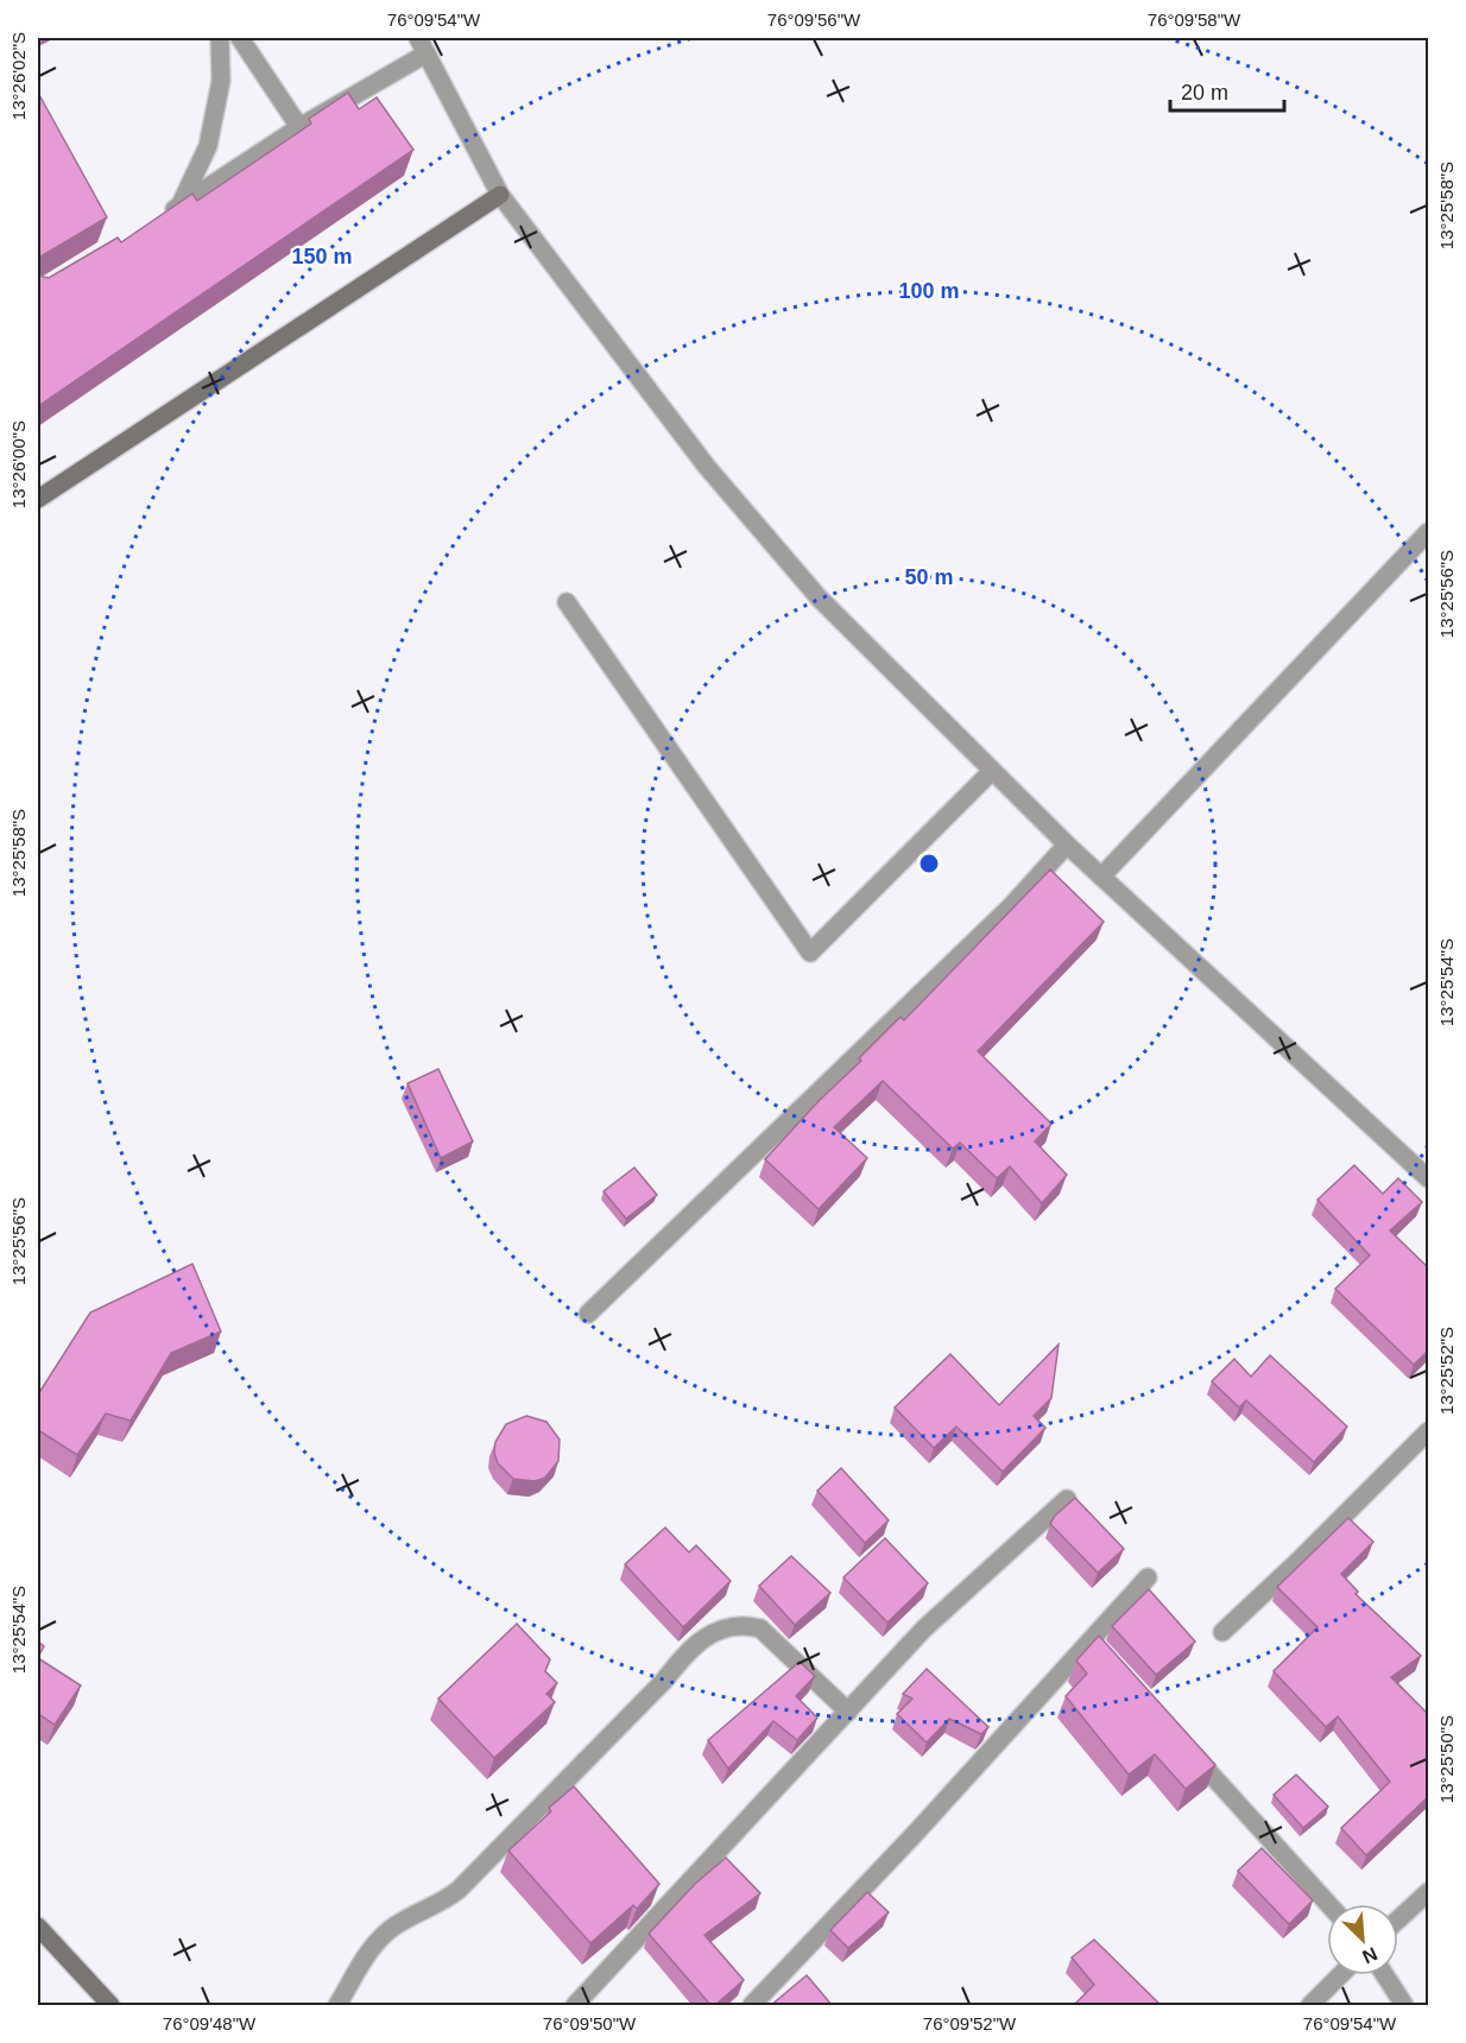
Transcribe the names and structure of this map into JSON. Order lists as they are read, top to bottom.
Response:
{
  "scale_bar": "20 m",
  "north": "bottom right",
  "coordinates": [
    "76°09'54\"W",
    "76°09'56\"W",
    "76°09'58\"W",
    "13°26'02\"S",
    "13°25'58\"S",
    "13°26'00\"S",
    "13°25'56\"S",
    "13°25'54\"S",
    "13°25'52\"S",
    "13°25'50\"S",
    "76°09'48\"W",
    "76°09'50\"W",
    "76°09'52\"W"
  ],
  "rings": ["150 m", "100 m", "50 m"]
}
